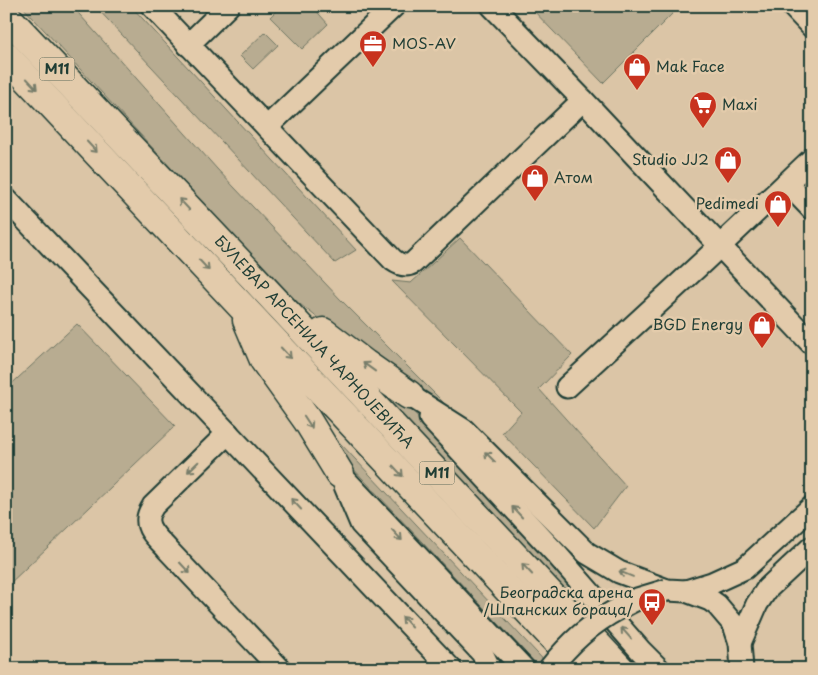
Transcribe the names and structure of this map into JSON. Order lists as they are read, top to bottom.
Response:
{
  "streets": {
    "highway": ["M11", "БУЛЕВАР АРСЕНИЈА ЧАРНОЈЕВИЋА"]
  },
  "places": {
    "office": ["MOS-AV"],
    "shop": [
      "Mak Face",
      "Studio JJ2",
      "Атом",
      "Pedimedi",
      "BGD Energy"
    ],
    "supermarket": ["Maxi"],
    "bus stop": ["Београдска арена /Шпанских бораца/"]
  }
}
